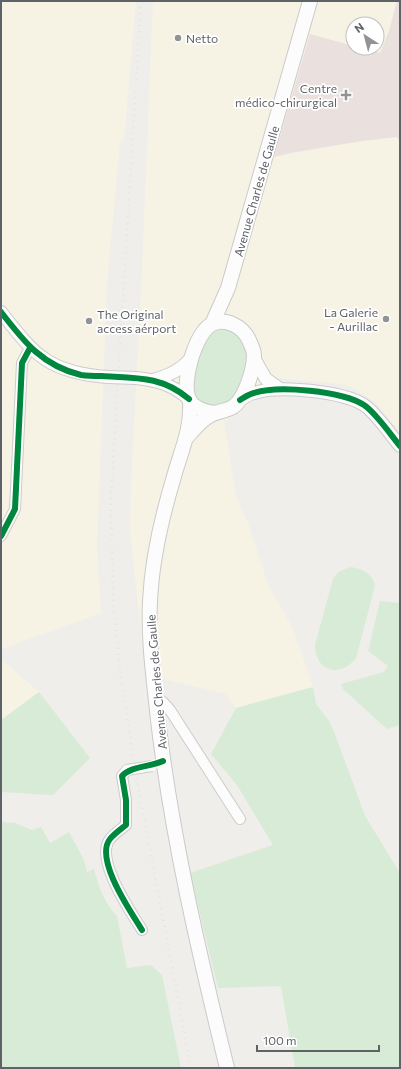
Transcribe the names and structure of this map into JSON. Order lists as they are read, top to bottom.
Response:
{
  "streets": {
    "main road": ["Avenue Charles de Gaulle"]
  },
  "places": {
    "other": ["Netto", "La Galerie - Aurillac", "The Original access aérport"],
    "health": ["Centre médico-chirurgical"]
  },
  "scale_bar": "100 m",
  "north": "top left"
}
